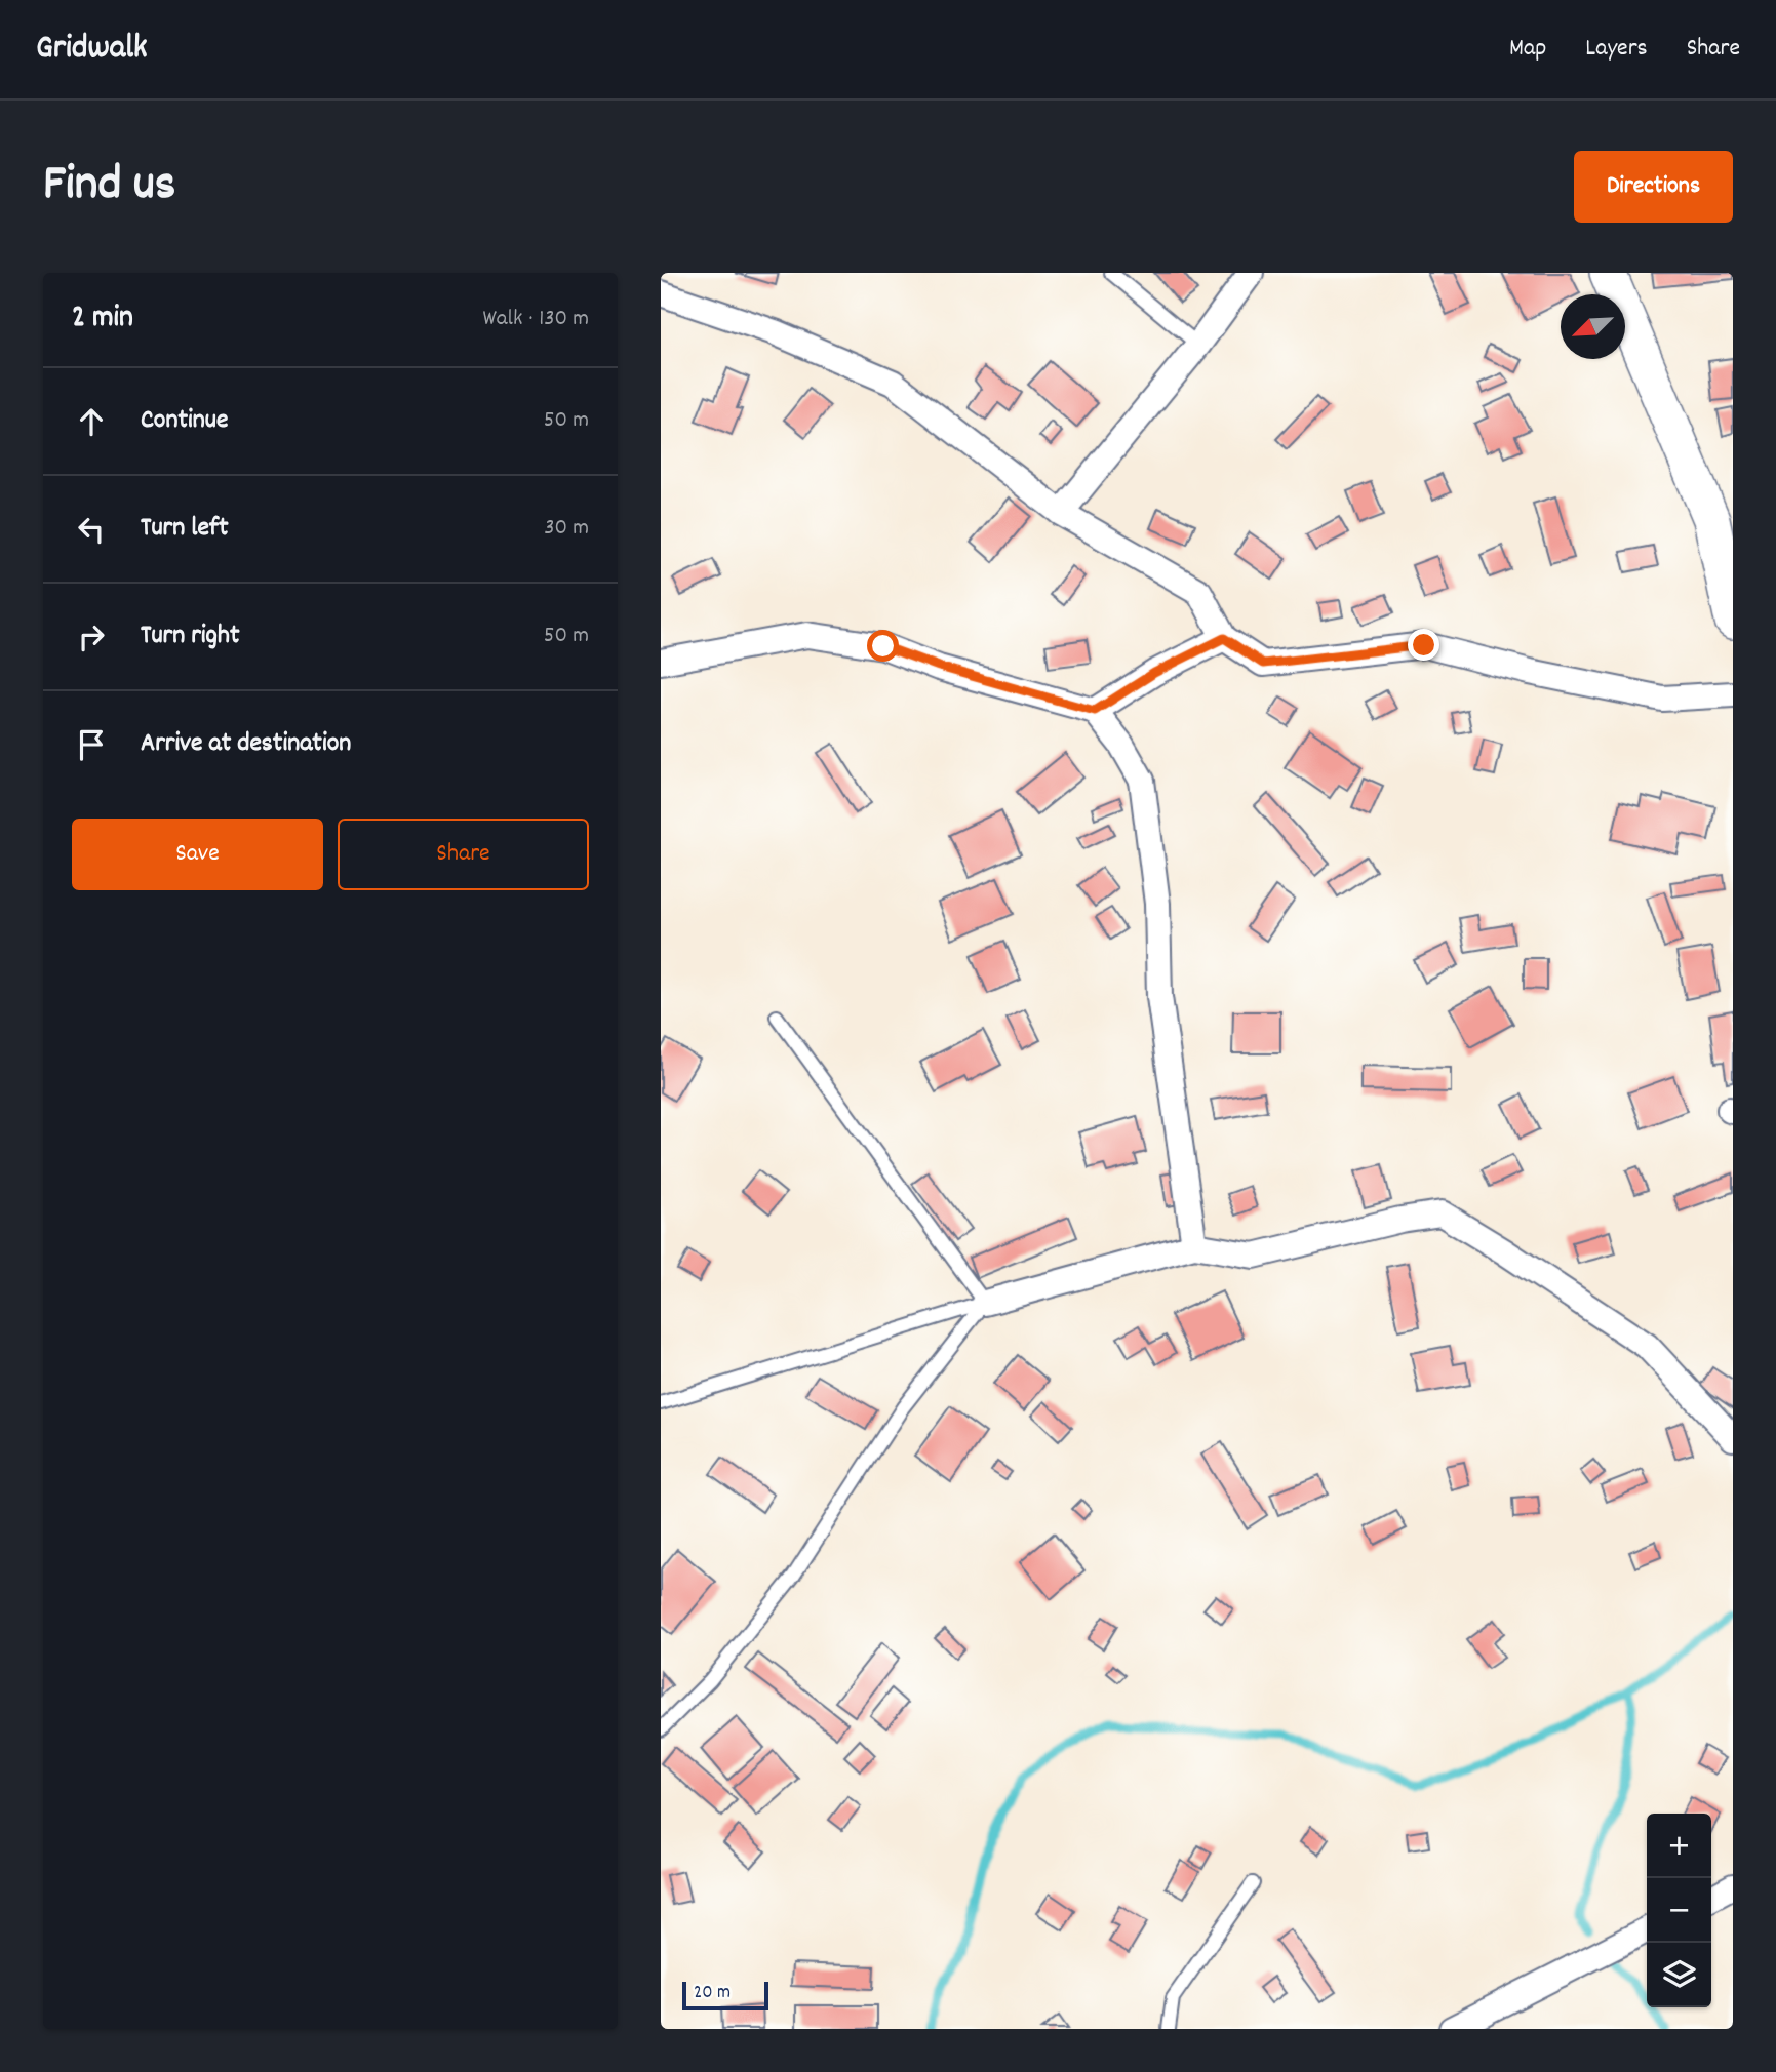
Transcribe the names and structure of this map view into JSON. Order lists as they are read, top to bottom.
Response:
{
  "scale_bar": "20 m",
  "north": "bottom left",
  "page": {
    "header": "Gridwalk",
    "nav": ["Map", "Layers", "Share"],
    "title": "Find us",
    "buttons": [
      "Directions",
      ["Save", "Share"]
    ],
    "heading": ["2 min", "Walk · 130 m"],
    "list": [
      ["Continue", "50 m"],
      ["Turn left", "30 m"],
      ["Turn right", "50 m"],
      "Arrive at destination"
    ],
    "map_buttons": ["+", "−"],
    "scale": "20 m"
  }
}
